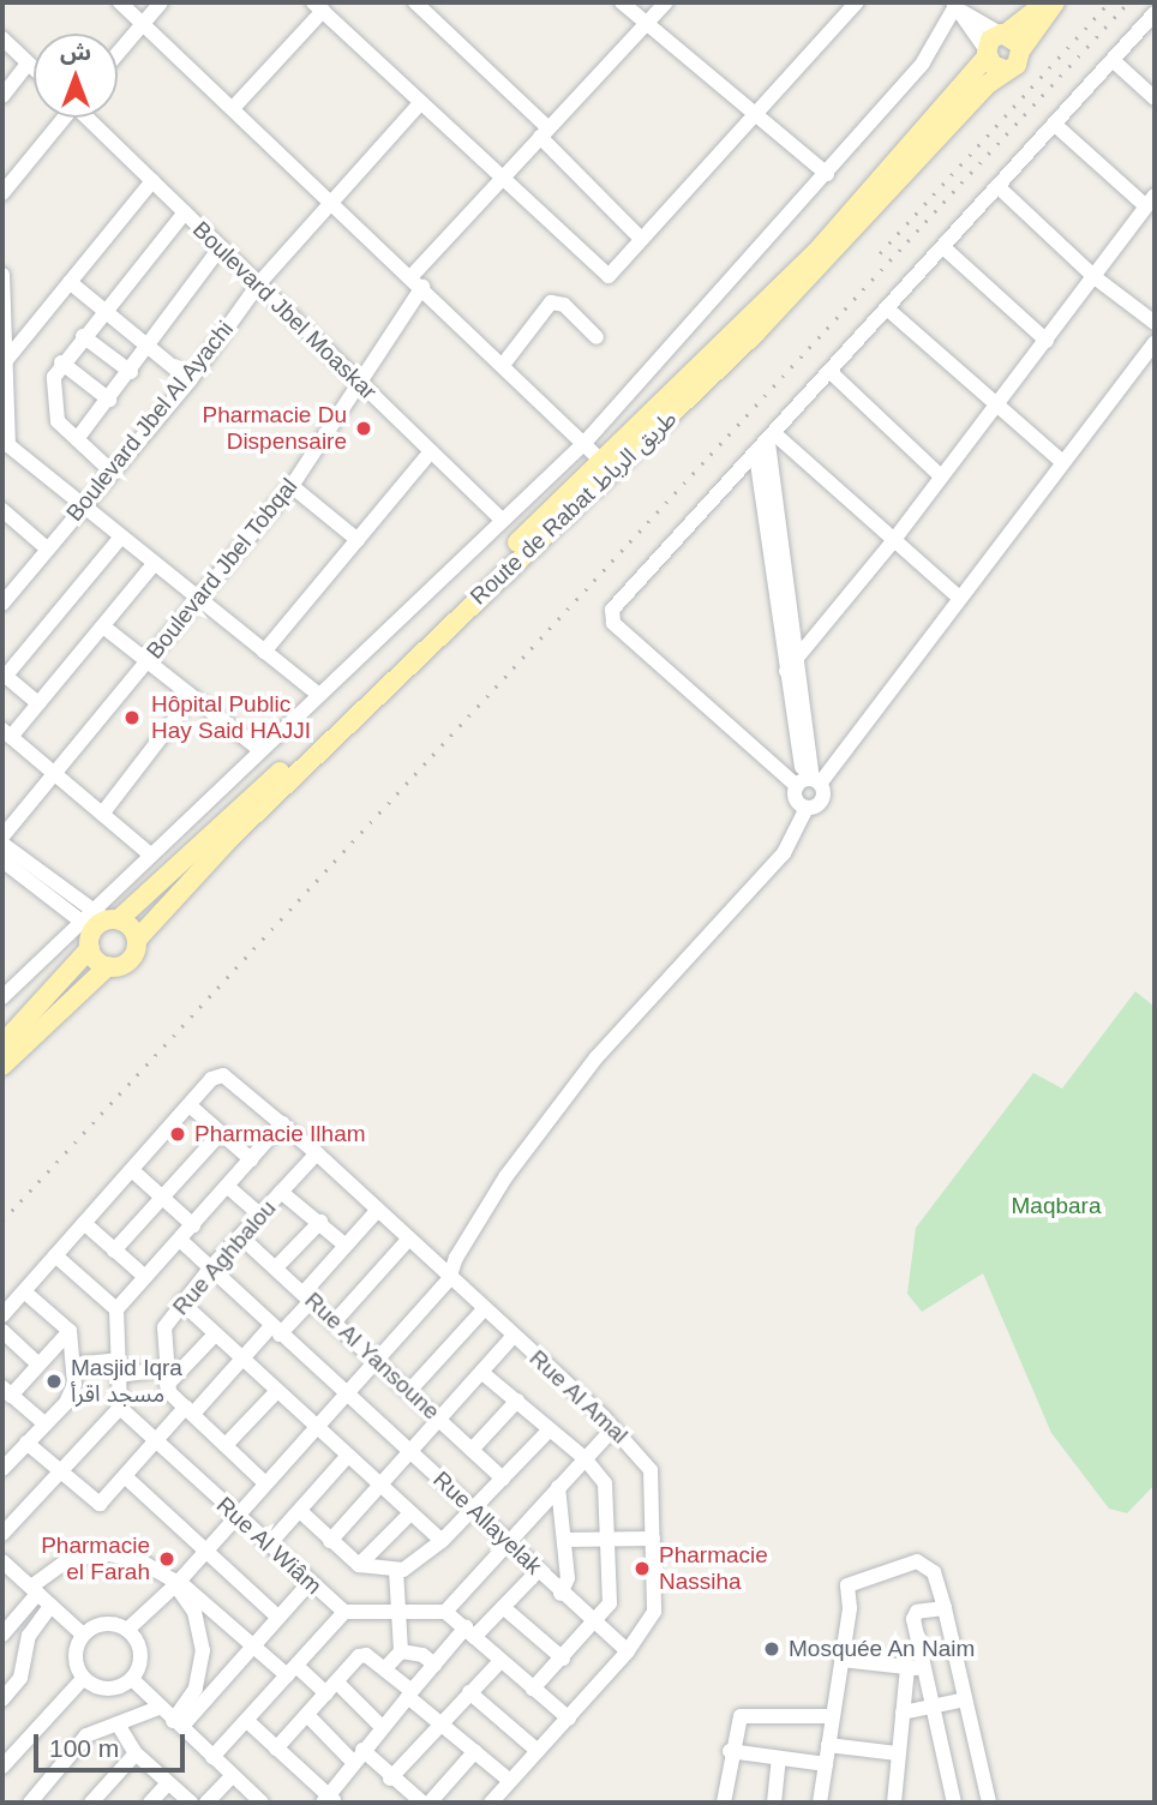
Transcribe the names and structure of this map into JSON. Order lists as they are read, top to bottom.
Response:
{
  "streets": {
    "main road": ["Route de Rabat طريق الرباط"],
    "street": [
      "Boulevard Jbel Moaskar",
      "Boulevard Jbel Al Ayachi",
      "Boulevard Jbel Tobqal",
      "Rue Aghbalou",
      "Rue Al Yansoune",
      "Rue Al Amal",
      "Rue Allayelak",
      "Rue Al Wiâm"
    ]
  },
  "crossings": [
    ["Boulevard Jbel Moaskar", "Boulevard Jbel Al Ayachi"],
    ["Boulevard Jbel Moaskar", "Boulevard Jbel Tobqal"],
    ["Rue Aghbalou", "Rue Al Yansoune"],
    ["Rue Aghbalou", "Rue Al Amal"],
    ["Rue Aghbalou", "Rue Allayelak"],
    ["Rue Al Amal", "Rue Allayelak"]
  ],
  "parks": ["Maqbara"],
  "places": [
    "Pharmacie Du Dispensaire",
    "Hôpital Public Hay Said HAJJI",
    "Pharmacie Ilham",
    "Masjid Iqra مسجد اقرأ",
    "Pharmacie el Farah",
    "Pharmacie Nassiha",
    "Mosquée An Naim"
  ],
  "scale_bar": "100 m",
  "north": "top"
}
